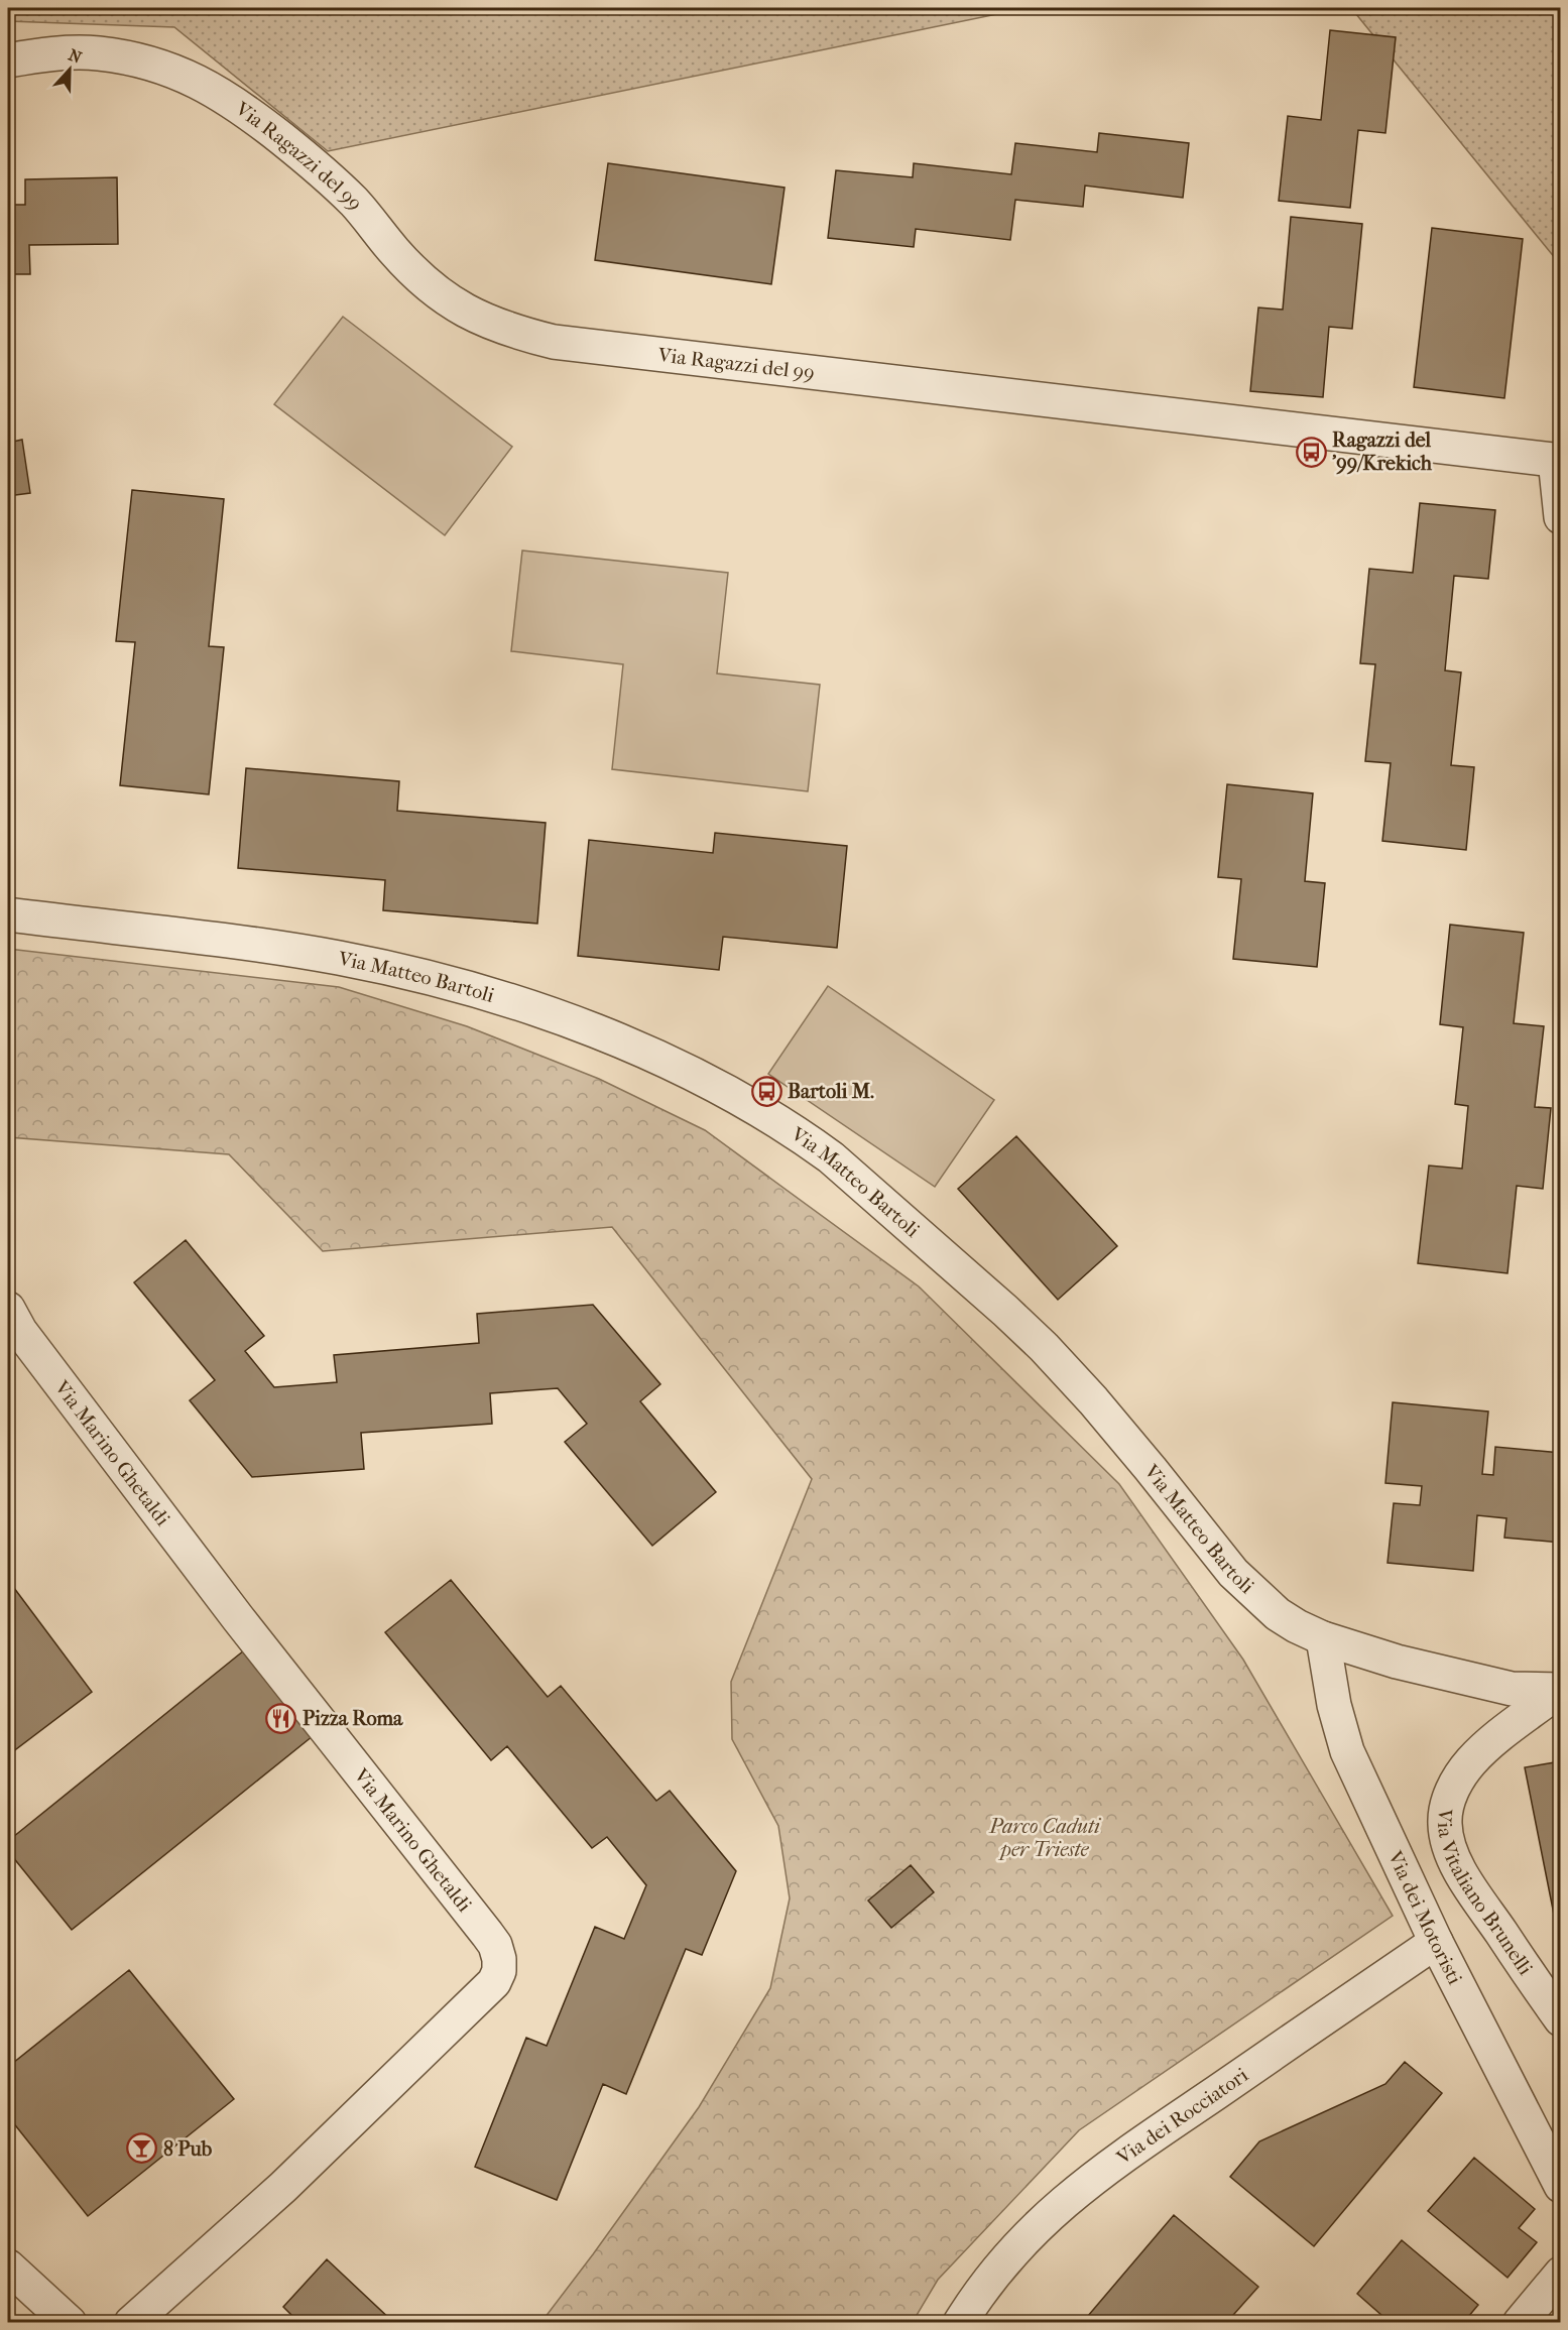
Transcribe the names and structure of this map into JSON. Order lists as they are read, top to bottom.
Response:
{
  "streets": {
    "street": [
      "Via Ragazzi del 99",
      "Via Matteo Bartoli",
      "Via Marino Ghetaldi",
      "Via Vitaliano Brunelli",
      "Via dei Motoristi",
      "Via dei Rocciatori"
    ]
  },
  "crossings": [
    ["Via Matteo Bartoli", "Via Vitaliano Brunelli"],
    ["Via Matteo Bartoli", "Via dei Motoristi"],
    ["Via dei Motoristi", "Via dei Rocciatori"]
  ],
  "parks": ["Parco Caduti per Trieste"],
  "places": {
    "bus stop": ["Ragazzi del '99/Krekich", "Bartoli M."],
    "restaurant": ["Pizza Roma"],
    "bar": ["8 Pub"]
  },
  "north": "top"
}
